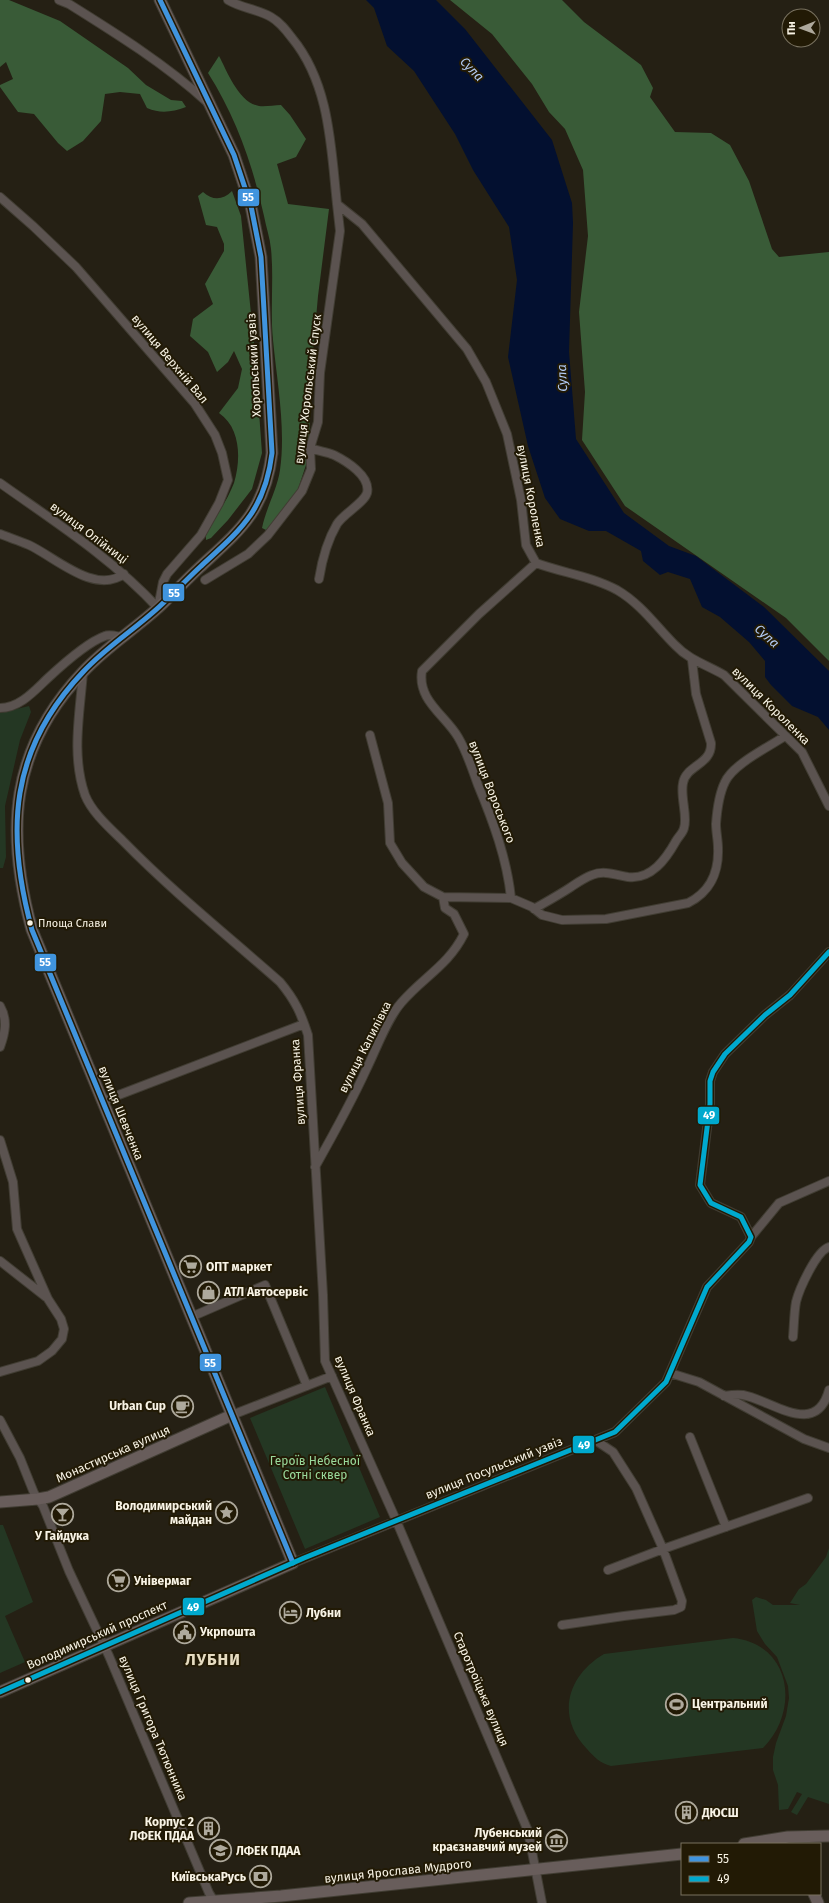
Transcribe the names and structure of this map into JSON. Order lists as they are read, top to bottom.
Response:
{
  "streets": {
    "main road": [
      "Хорольський узвіз",
      "вулиця Шевченка",
      "Монастирська вулиця",
      "Володимирський проспект",
      "вулиця Ярослава Мудрого"
    ],
    "street": [
      "вулиця Верхній Вал",
      "вулиця Хорольський Спуск",
      "вулиця Короленка",
      "вулиця Олійниці",
      "вулиця Вороського",
      "вулиця Капилівка",
      "вулиця Франка",
      "вулиця Посульський узвіз",
      "Старотроїцька вулиця",
      "вулиця Григора Тютюнника"
    ]
  },
  "crossings": [
    ["вулиця Верхній Вал", "Хорольський узвіз"],
    ["вулиця Верхній Вал", "вулиця Олійниці"],
    ["Хорольський узвіз", "вулиця Олійниці"],
    ["Хорольський узвіз", "вулиця Франка"],
    ["Хорольський узвіз", "вулиця Шевченка"],
    ["вулиця Хорольський Спуск", "вулиця Короленка"],
    ["вулиця Короленка", "вулиця Вороського"],
    ["вулиця Капилівка", "вулиця Франка"],
    ["вулиця Франка", "вулиця Шевченка"],
    ["вулиця Франка", "вулиця Посульський узвіз"],
    ["вулиця Франка", "Старотроїцька вулиця"],
    ["вулиця Шевченка", "Монастирська вулиця"],
    ["вулиця Шевченка", "вулиця Посульський узвіз"],
    ["вулиця Шевченка", "Володимирський проспект"],
    ["Монастирська вулиця", "вулиця Григора Тютюнника"],
    ["вулиця Посульський узвіз", "Володимирський проспект"],
    ["вулиця Посульський узвіз", "Старотроїцька вулиця"],
    ["Володимирський проспект", "вулиця Григора Тютюнника"],
    ["Старотроїцька вулиця", "вулиця Ярослава Мудрого"],
    ["вулиця Григора Тютюнника", "вулиця Ярослава Мудрого"]
  ],
  "districts": ["ЛУБНИ"],
  "water": ["Сула"],
  "parks": ["Героїв Небесної Сотні сквер"],
  "places": {
    "other": ["Площа Слави"],
    "supermarket": ["ОПТ маркет", "Універмаг"],
    "shop": ["АТЛ Автосервіс"],
    "cafe": ["Urban Cup"],
    "place": ["Володимирський майдан"],
    "bar": ["У Гайдука"],
    "hotel": ["Лубни"],
    "public building": ["Укрпошта"],
    "sports": ["Центральний"],
    "building": ["ДЮСШ", "Корпус 2 ЛФЕК ПДАА"],
    "museum": ["Лубенський краєзнавчий музей"],
    "school or university": ["ЛФЕК ПДАА"],
    "bank": ["КиївськаРусь"]
  },
  "lines": ["transit line 55", "transit line 49"],
  "legend": ["55", "49"],
  "north": "left"
}
